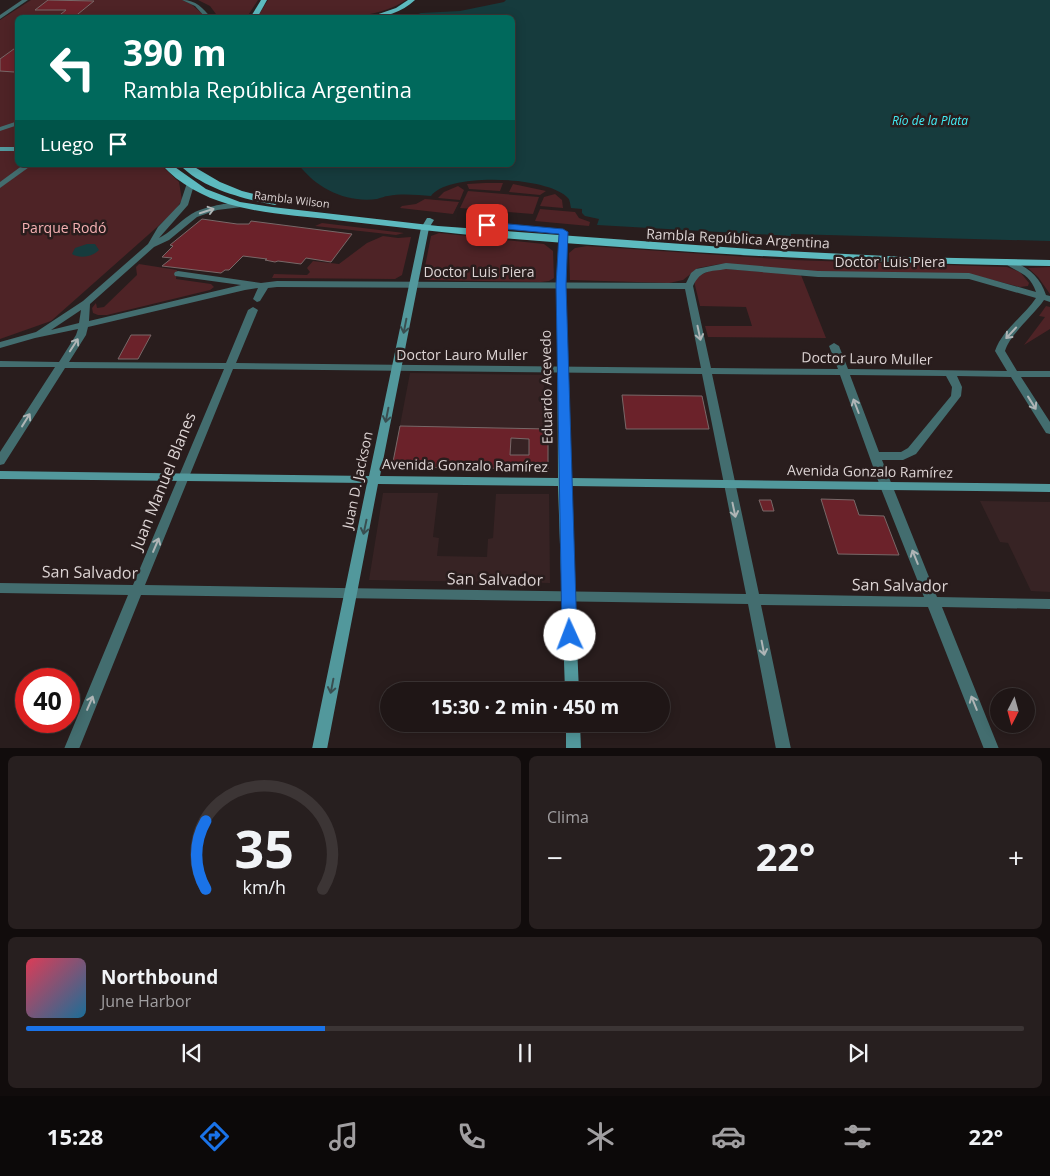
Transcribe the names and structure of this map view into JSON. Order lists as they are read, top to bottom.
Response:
{
  "streets": {
    "main road": ["Rambla Wilson", "Rambla República Argentina"],
    "street": [
      "Doctor Luis Piera",
      "Doctor Lauro Muller",
      "Eduardo Acevedo",
      "Avenida Gonzalo Ramírez",
      "Juan D. Jackson",
      "Juan Manuel Blanes",
      "San Salvador"
    ]
  },
  "crossings": [
    ["Rambla Wilson", "Rambla República Argentina"],
    ["Rambla Wilson", "Juan D. Jackson"],
    ["Rambla República Argentina", "Eduardo Acevedo"],
    ["Rambla República Argentina", "Juan D. Jackson"],
    ["Doctor Luis Piera", "Eduardo Acevedo"],
    ["Doctor Luis Piera", "Juan D. Jackson"],
    ["Doctor Lauro Muller", "Eduardo Acevedo"],
    ["Doctor Lauro Muller", "Juan D. Jackson"],
    ["Doctor Lauro Muller", "Juan Manuel Blanes"],
    ["Eduardo Acevedo", "Avenida Gonzalo Ramírez"],
    ["Eduardo Acevedo", "San Salvador"],
    ["Avenida Gonzalo Ramírez", "Juan D. Jackson"],
    ["Avenida Gonzalo Ramírez", "Juan Manuel Blanes"],
    ["Juan D. Jackson", "San Salvador"],
    ["Juan Manuel Blanes", "San Salvador"]
  ],
  "one_way": ["Juan D. Jackson", "Juan Manuel Blanes"],
  "water": ["Río de la Plata"],
  "parks": ["Parque Rodó"],
  "north": "bottom",
  "page": {
    "turn": ["390 m", "Rambla República Argentina"],
    "then": "Luego",
    "limit": "40",
    "trip": "15:30 · 2 min · 450 m",
    "tile": "Clima",
    "heat": ["−", "22°", "+"],
    "song": ["Northbound", "June Harbor"],
    "tabs": ["15:28", "22°"],
    "gauge": ["35", "km/h"]
  }
}
